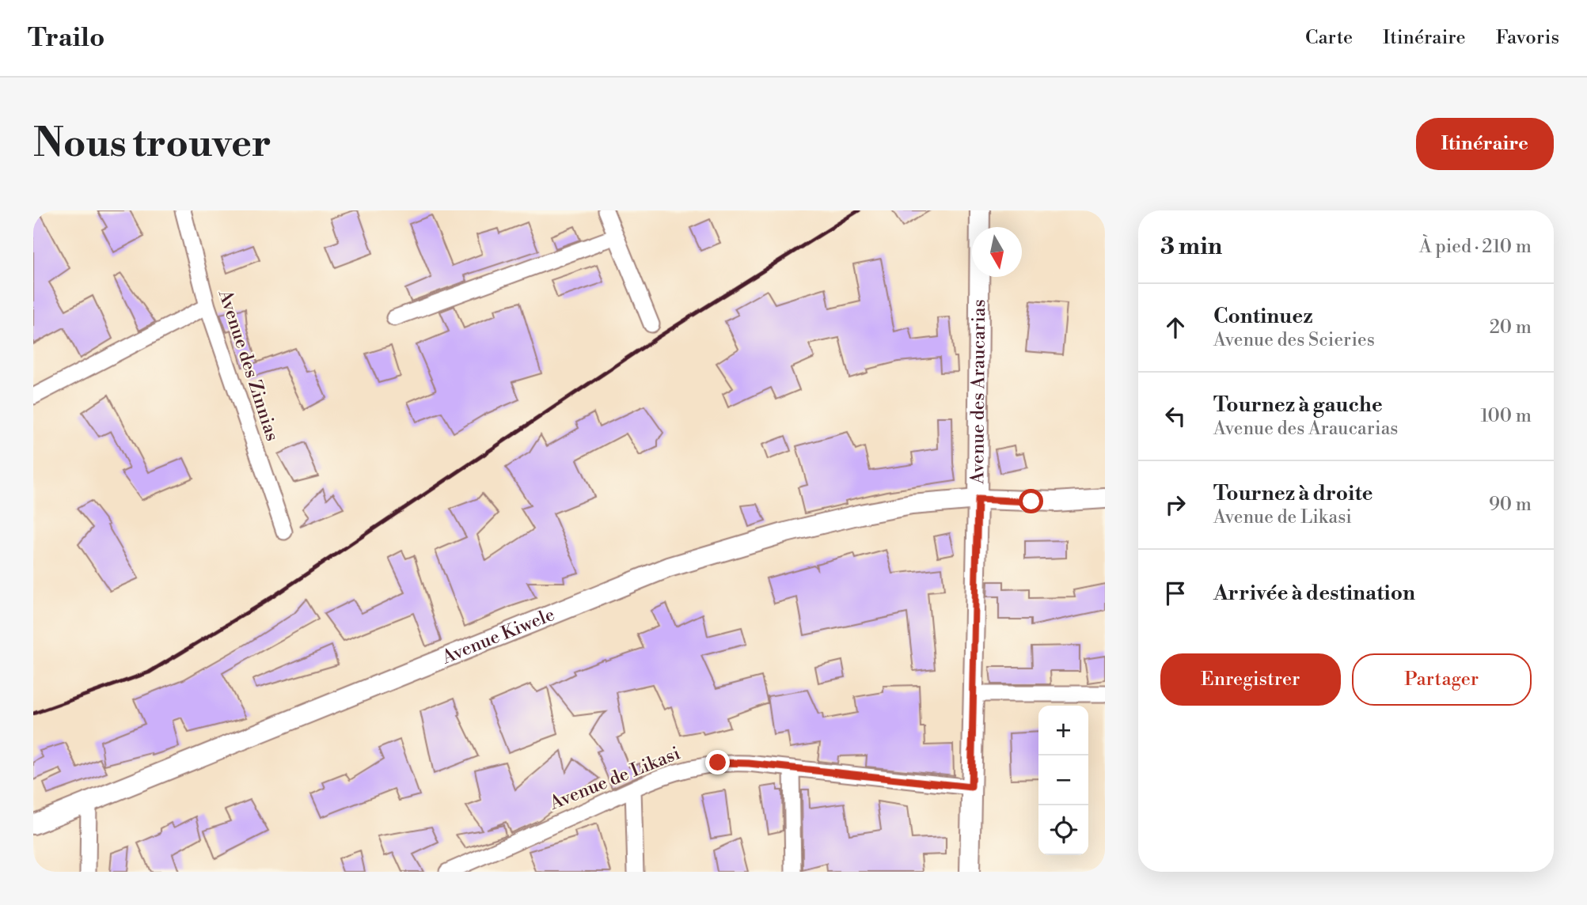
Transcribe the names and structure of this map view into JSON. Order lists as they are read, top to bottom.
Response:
{
  "streets": {
    "street": [
      "Avenue des Zinnias",
      "Avenue des Araucarias",
      "Avenue Kiwele",
      "Avenue de Likasi"
    ]
  },
  "crossings": [
    ["Avenue des Araucarias", "Avenue Kiwele"],
    ["Avenue des Araucarias", "Avenue de Likasi"]
  ],
  "north": "bottom",
  "page": {
    "header": "Trailo",
    "nav": ["Carte", "Itinéraire", "Favoris"],
    "buttons": [
      "Itinéraire",
      ["Enregistrer", "Partager"]
    ],
    "title": "Nous trouver",
    "heading": ["3 min", "À pied · 210 m"],
    "list": [
      ["Continuez", "Avenue des Scieries", "20 m"],
      ["Tournez à gauche", "Avenue des Araucarias", "100 m"],
      ["Tournez à droite", "Avenue de Likasi", "90 m"],
      "Arrivée à destination"
    ],
    "map_buttons": ["+", "−"]
  }
}
